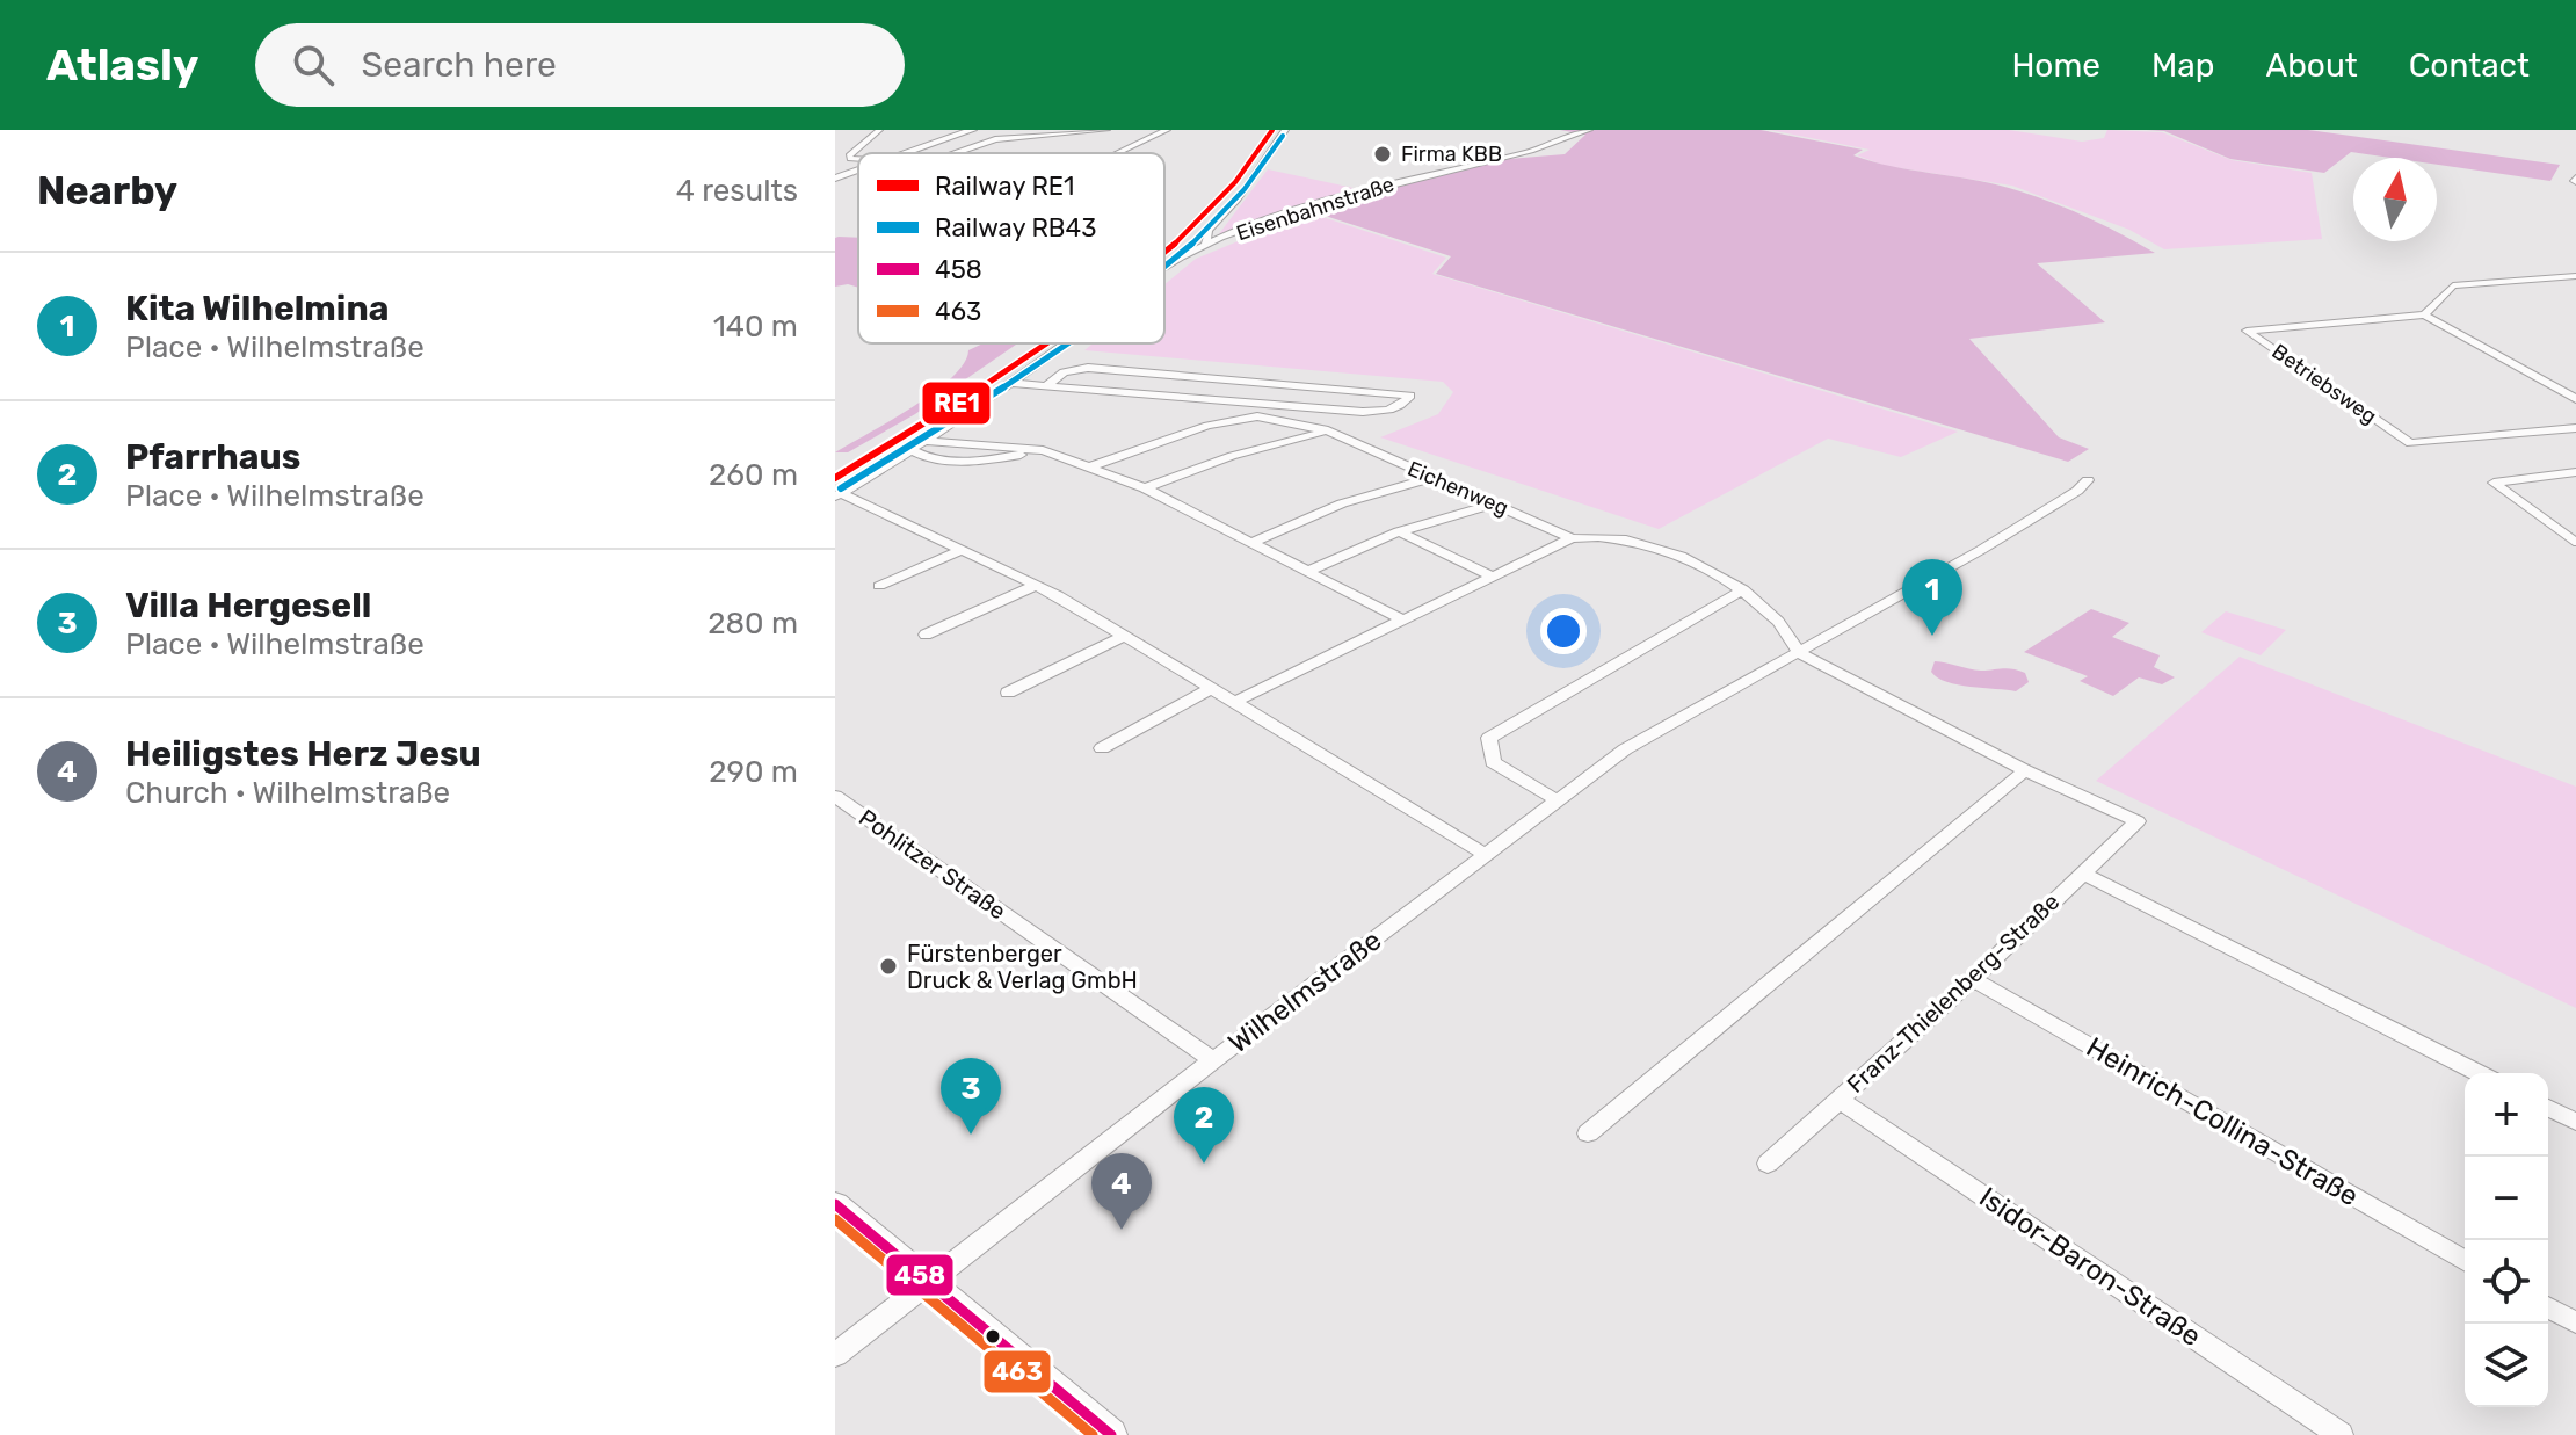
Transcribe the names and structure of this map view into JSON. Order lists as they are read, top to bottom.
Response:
{
  "streets": {
    "street": [
      "Eisenbahnstraße",
      "Betriebsweg",
      "Eichenweg",
      "Pohlitzer Straße",
      "Wilhelmstraße",
      "Franz-Thielenberg-Straße",
      "Heinrich-Collina-Straße",
      "Isidor-Baron-Straße"
    ]
  },
  "crossings": [
    ["Eichenweg", "Wilhelmstraße"],
    ["Pohlitzer Straße", "Wilhelmstraße"],
    ["Franz-Thielenberg-Straße", "Heinrich-Collina-Straße"],
    ["Franz-Thielenberg-Straße", "Isidor-Baron-Straße"]
  ],
  "places": ["Firma KBB", "Fürstenberger Druck & Verlag GmbH"],
  "lines": [
    "rail line RE1",
    "rail line RB43",
    "transit line 458",
    "transit line 463"
  ],
  "legend": [
    "Railway RE1",
    "Railway RB43",
    "458",
    "463"
  ],
  "north": "top",
  "page": {
    "header": "Atlasly",
    "search": "Search here",
    "nav": [
      "Home",
      "Map",
      "About",
      "Contact"
    ],
    "heading": ["Nearby", "4 results"],
    "list": [
      {
        "mark": "1",
        "name": "Kita Wilhelmina",
        "note": "Place · Wilhelmstraße",
        "value": "140 m"
      },
      {
        "mark": "2",
        "name": "Pfarrhaus",
        "note": "Place · Wilhelmstraße",
        "value": "260 m"
      },
      {
        "mark": "3",
        "name": "Villa Hergesell",
        "note": "Place · Wilhelmstraße",
        "value": "280 m"
      },
      {
        "mark": "4",
        "name": "Heiligstes Herz Jesu",
        "note": "Church · Wilhelmstraße",
        "value": "290 m"
      }
    ],
    "pins": [
      "1",
      "3",
      "2",
      "4"
    ],
    "map_buttons": ["+", "−"]
  }
}
